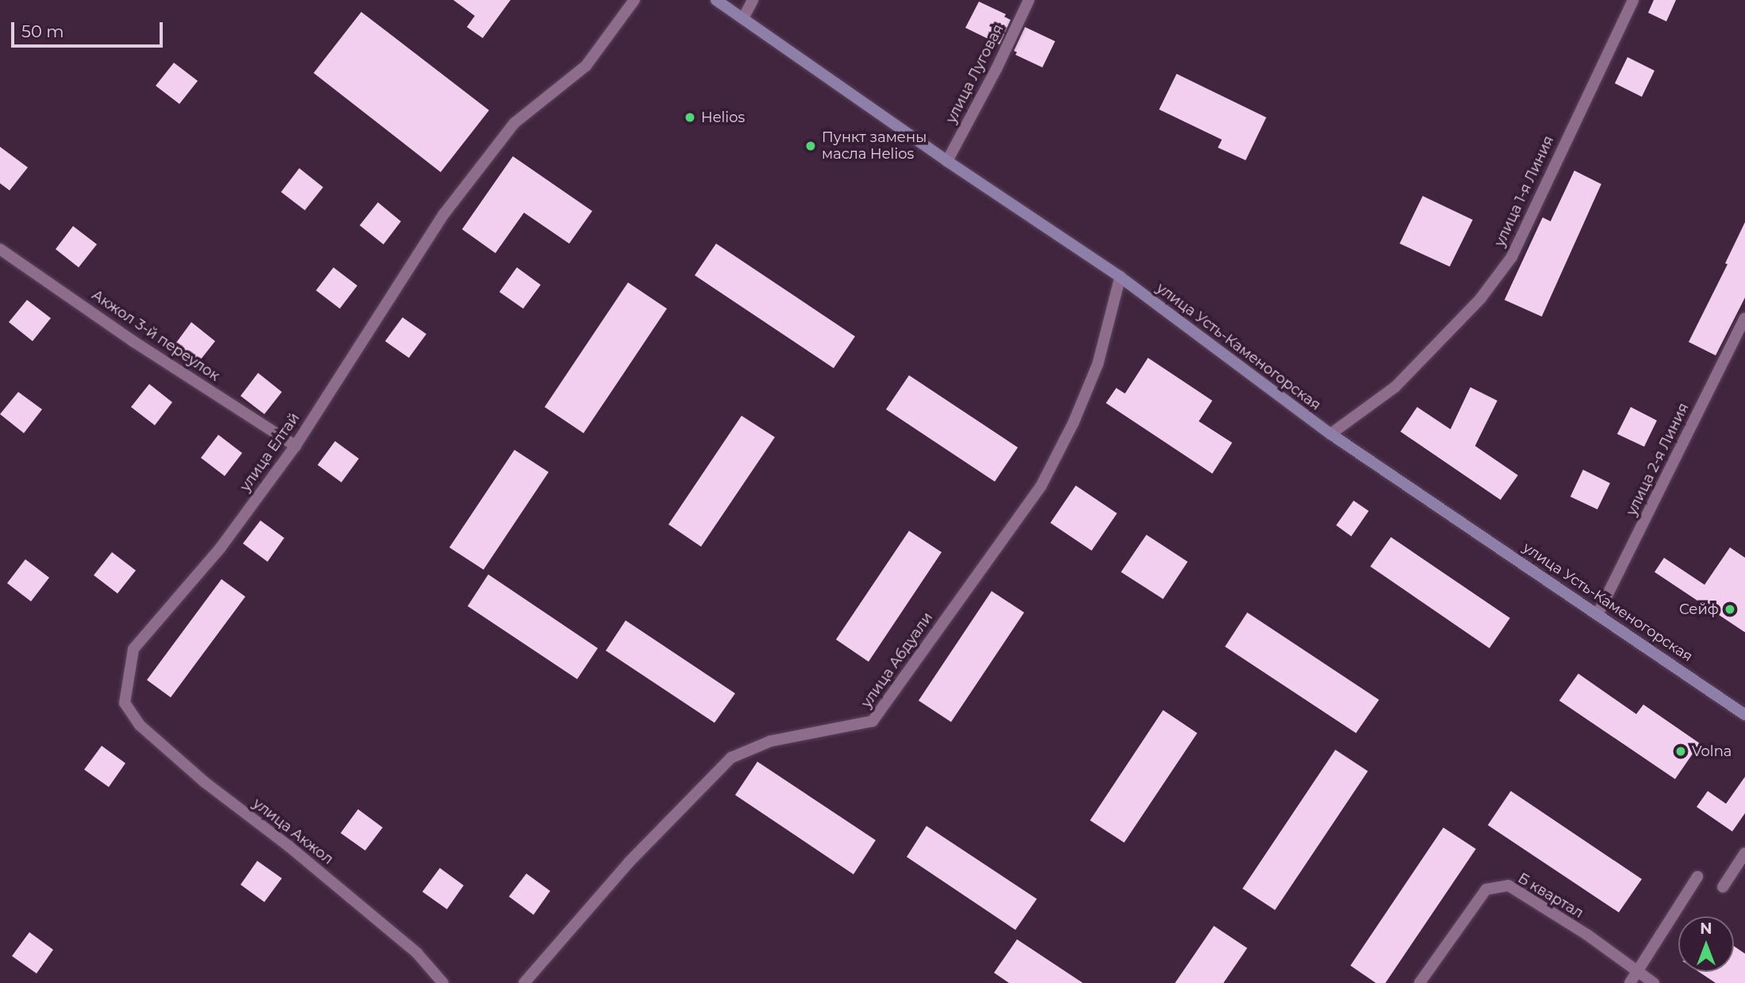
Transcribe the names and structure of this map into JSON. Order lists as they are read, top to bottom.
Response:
{
  "streets": {
    "street": [
      "улица Луговая",
      "улица 1-я Линия",
      "Акжол 3-й переулок",
      "улица Усть-Каменогорская",
      "улица Елтай",
      "улица 2-я Линия",
      "улица Абдуали",
      "улица Акжол",
      "Б квартал"
    ]
  },
  "crossings": [
    ["улица Луговая", "улица Усть-Каменогорская"],
    ["улица 1-я Линия", "улица Усть-Каменогорская"],
    ["Акжол 3-й переулок", "улица Елтай"],
    ["улица Усть-Каменогорская", "улица 2-я Линия"],
    ["улица Усть-Каменогорская", "улица Абдуали"],
    ["улица Елтай", "улица Акжол"]
  ],
  "places": [
    "Helios",
    "Пункт замены масла Helios",
    "Сейф",
    "Volna"
  ],
  "scale_bar": "50 m",
  "north": "top"
}
